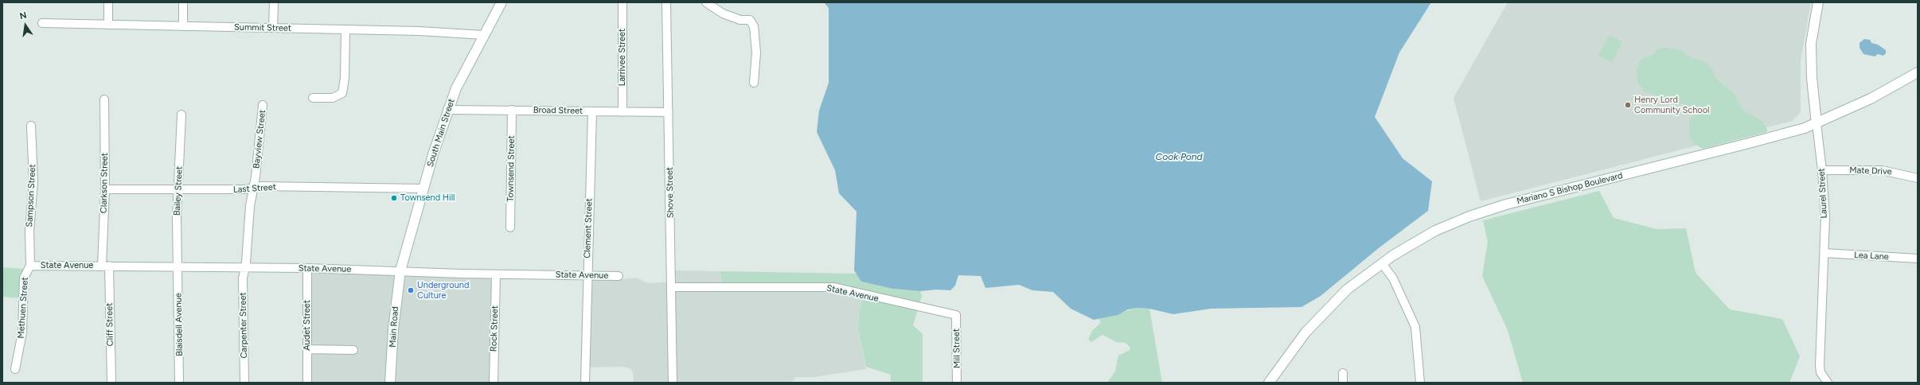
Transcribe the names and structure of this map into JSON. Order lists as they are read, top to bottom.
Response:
{
  "streets": {
    "main road": [
      "South Main Street",
      "Mariano S Bishop Boulevard",
      "Laurel Street",
      "Main Road"
    ],
    "street": [
      "Summit Street",
      "Larrivee Street",
      "Broad Street",
      "Bayview Street",
      "Townsend Street",
      "Mate Drive",
      "Clarkson Street",
      "Last Street",
      "Bailey Street",
      "Shove Street",
      "Sampson Street",
      "Clement Street",
      "Lea Lane",
      "State Avenue",
      "Methuen Street",
      "Cliff Street",
      "Blaisdell Avenue",
      "Carpenter Street",
      "Audet Street",
      "Rock Street",
      "Mill Street"
    ]
  },
  "crossings": [
    ["Summit Street", "South Main Street"],
    ["Larrivee Street", "Broad Street"],
    ["Broad Street", "South Main Street"],
    ["Broad Street", "Townsend Street"],
    ["Broad Street", "Shove Street"],
    ["Broad Street", "Clement Street"],
    ["South Main Street", "Last Street"],
    ["South Main Street", "State Avenue"],
    ["South Main Street", "Main Road"],
    ["Bayview Street", "Last Street"],
    ["Bayview Street", "State Avenue"],
    ["Bayview Street", "Carpenter Street"],
    ["Mate Drive", "Laurel Street"],
    ["Clarkson Street", "Last Street"],
    ["Clarkson Street", "State Avenue"],
    ["Clarkson Street", "Cliff Street"],
    ["Last Street", "Bailey Street"],
    ["Mariano S Bishop Boulevard", "Laurel Street"],
    ["Bailey Street", "State Avenue"],
    ["Bailey Street", "Blaisdell Avenue"],
    ["Shove Street", "State Avenue"],
    ["Laurel Street", "Lea Lane"],
    ["Sampson Street", "State Avenue"],
    ["Sampson Street", "Methuen Street"],
    ["Clement Street", "State Avenue"],
    ["State Avenue", "Methuen Street"],
    ["State Avenue", "Cliff Street"],
    ["State Avenue", "Blaisdell Avenue"],
    ["State Avenue", "Carpenter Street"],
    ["State Avenue", "Audet Street"],
    ["State Avenue", "Main Road"],
    ["State Avenue", "Rock Street"],
    ["State Avenue", "Mill Street"]
  ],
  "water": ["Cook Pond"],
  "places": ["Henry Lord Community School", "Townsend Hill", "Underground Culture"],
  "north": "top"
}
